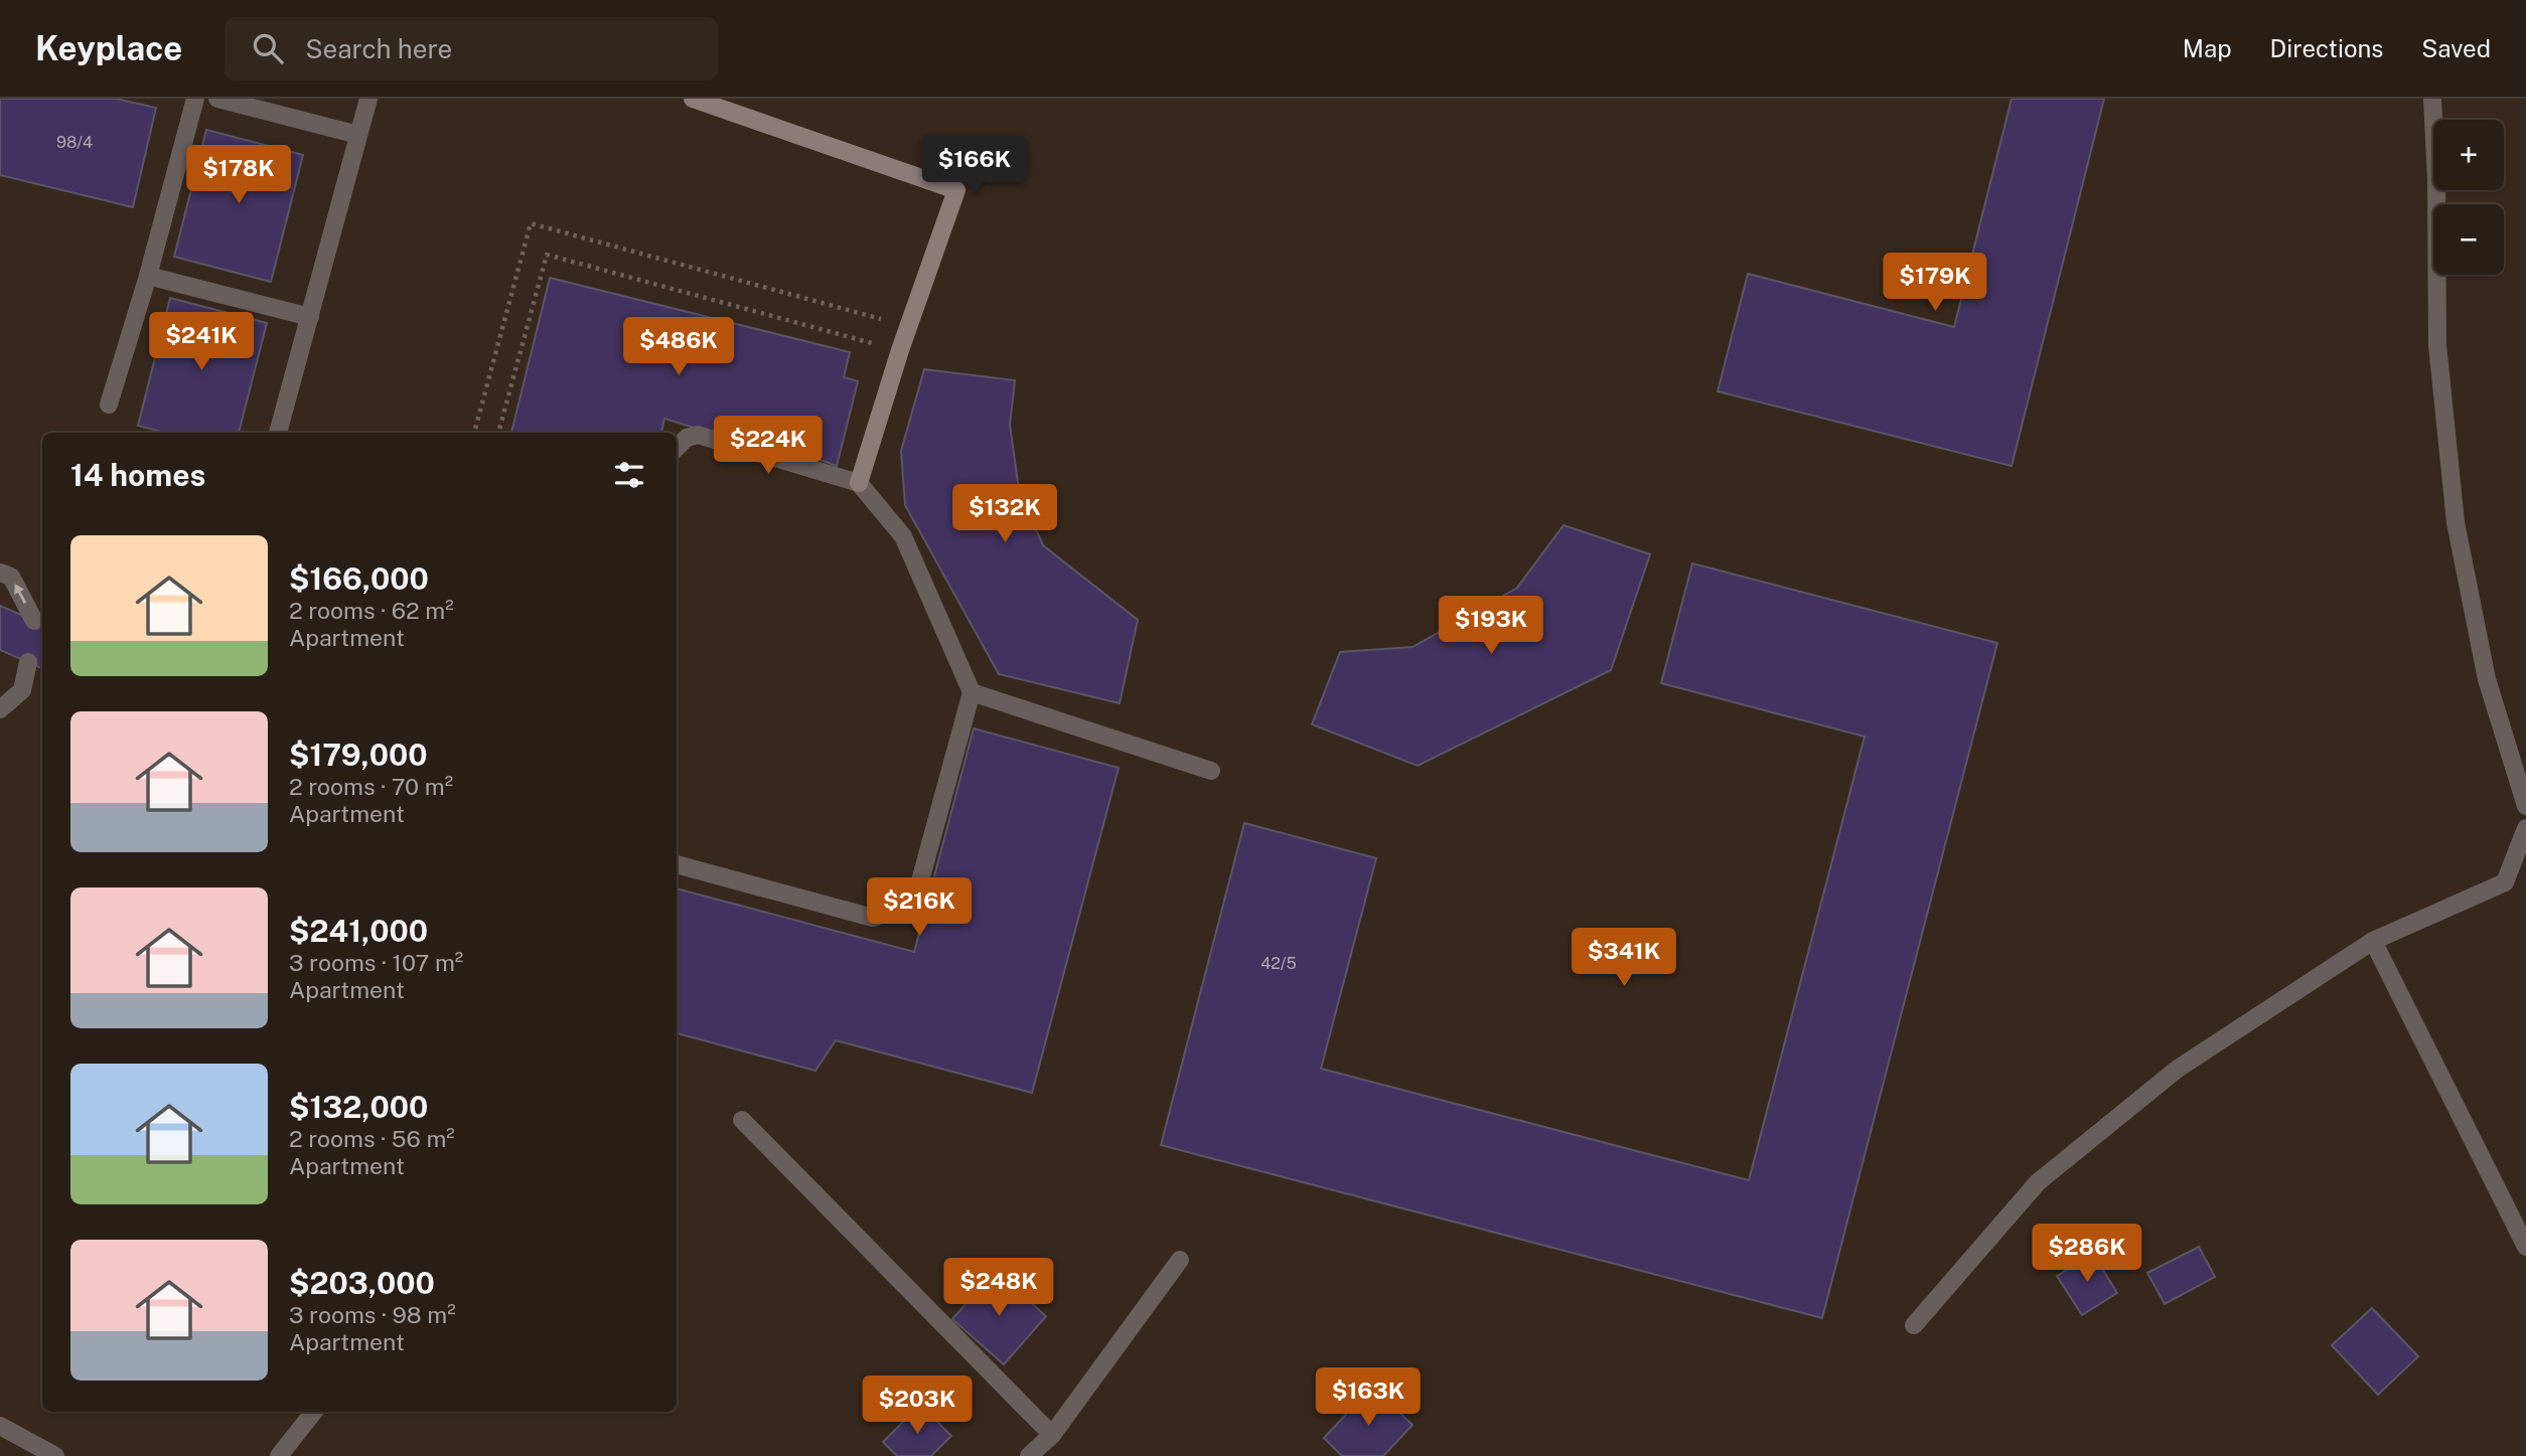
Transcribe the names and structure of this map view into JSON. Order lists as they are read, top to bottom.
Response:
{
  "house_numbers": ["98/4", "42/5"],
  "page": {
    "header": "Keyplace",
    "search": "Search here",
    "nav": ["Map", "Directions", "Saved"],
    "map_buttons": ["+", "−"],
    "price": [
      "$166K",
      "$178K",
      "$179K",
      "$241K",
      "$486K",
      "$224K",
      "$132K",
      "$193K",
      "$216K",
      "$341K",
      "$286K",
      "$248K",
      "$163K",
      "$203K"
    ],
    "heading": "14 homes",
    "list": [
      {
        "name": "$166,000",
        "note": "2 rooms · 62 m² · Apartment"
      },
      {
        "name": "$179,000",
        "note": "2 rooms · 70 m² · Apartment"
      },
      {
        "name": "$241,000",
        "note": "3 rooms · 107 m² · Apartment"
      },
      {
        "name": "$132,000",
        "note": "2 rooms · 56 m² · Apartment"
      },
      {
        "name": "$203,000",
        "note": "3 rooms · 98 m² · Apartment"
      }
    ]
  }
}
